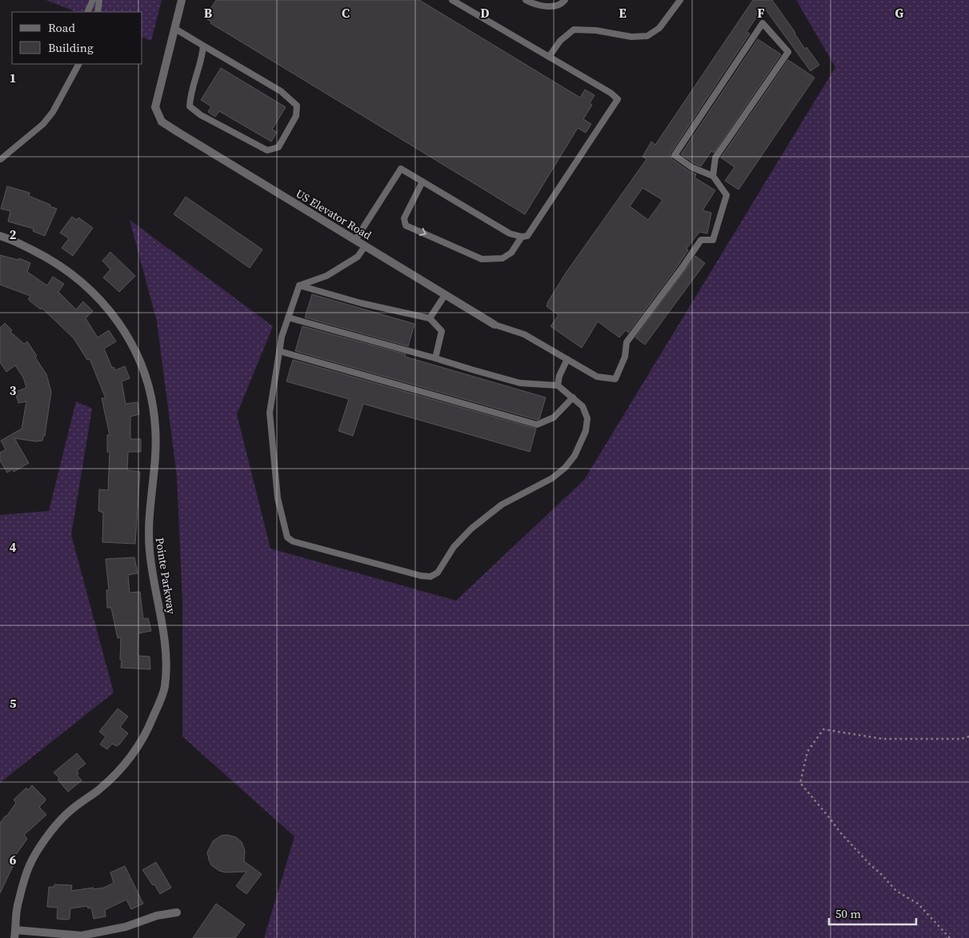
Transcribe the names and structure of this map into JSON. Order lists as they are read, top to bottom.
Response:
{
  "streets": {
    "street": ["US Elevator Road", "Pointe Parkway"]
  },
  "legend": ["Road", "Building"],
  "scale_bar": "50 m",
  "grid": {
    "columns": [
      "B",
      "C",
      "D",
      "E",
      "F",
      "G"
    ],
    "rows": [
      "1",
      "2",
      "3",
      "4",
      "5",
      "6"
    ]
  }
}
